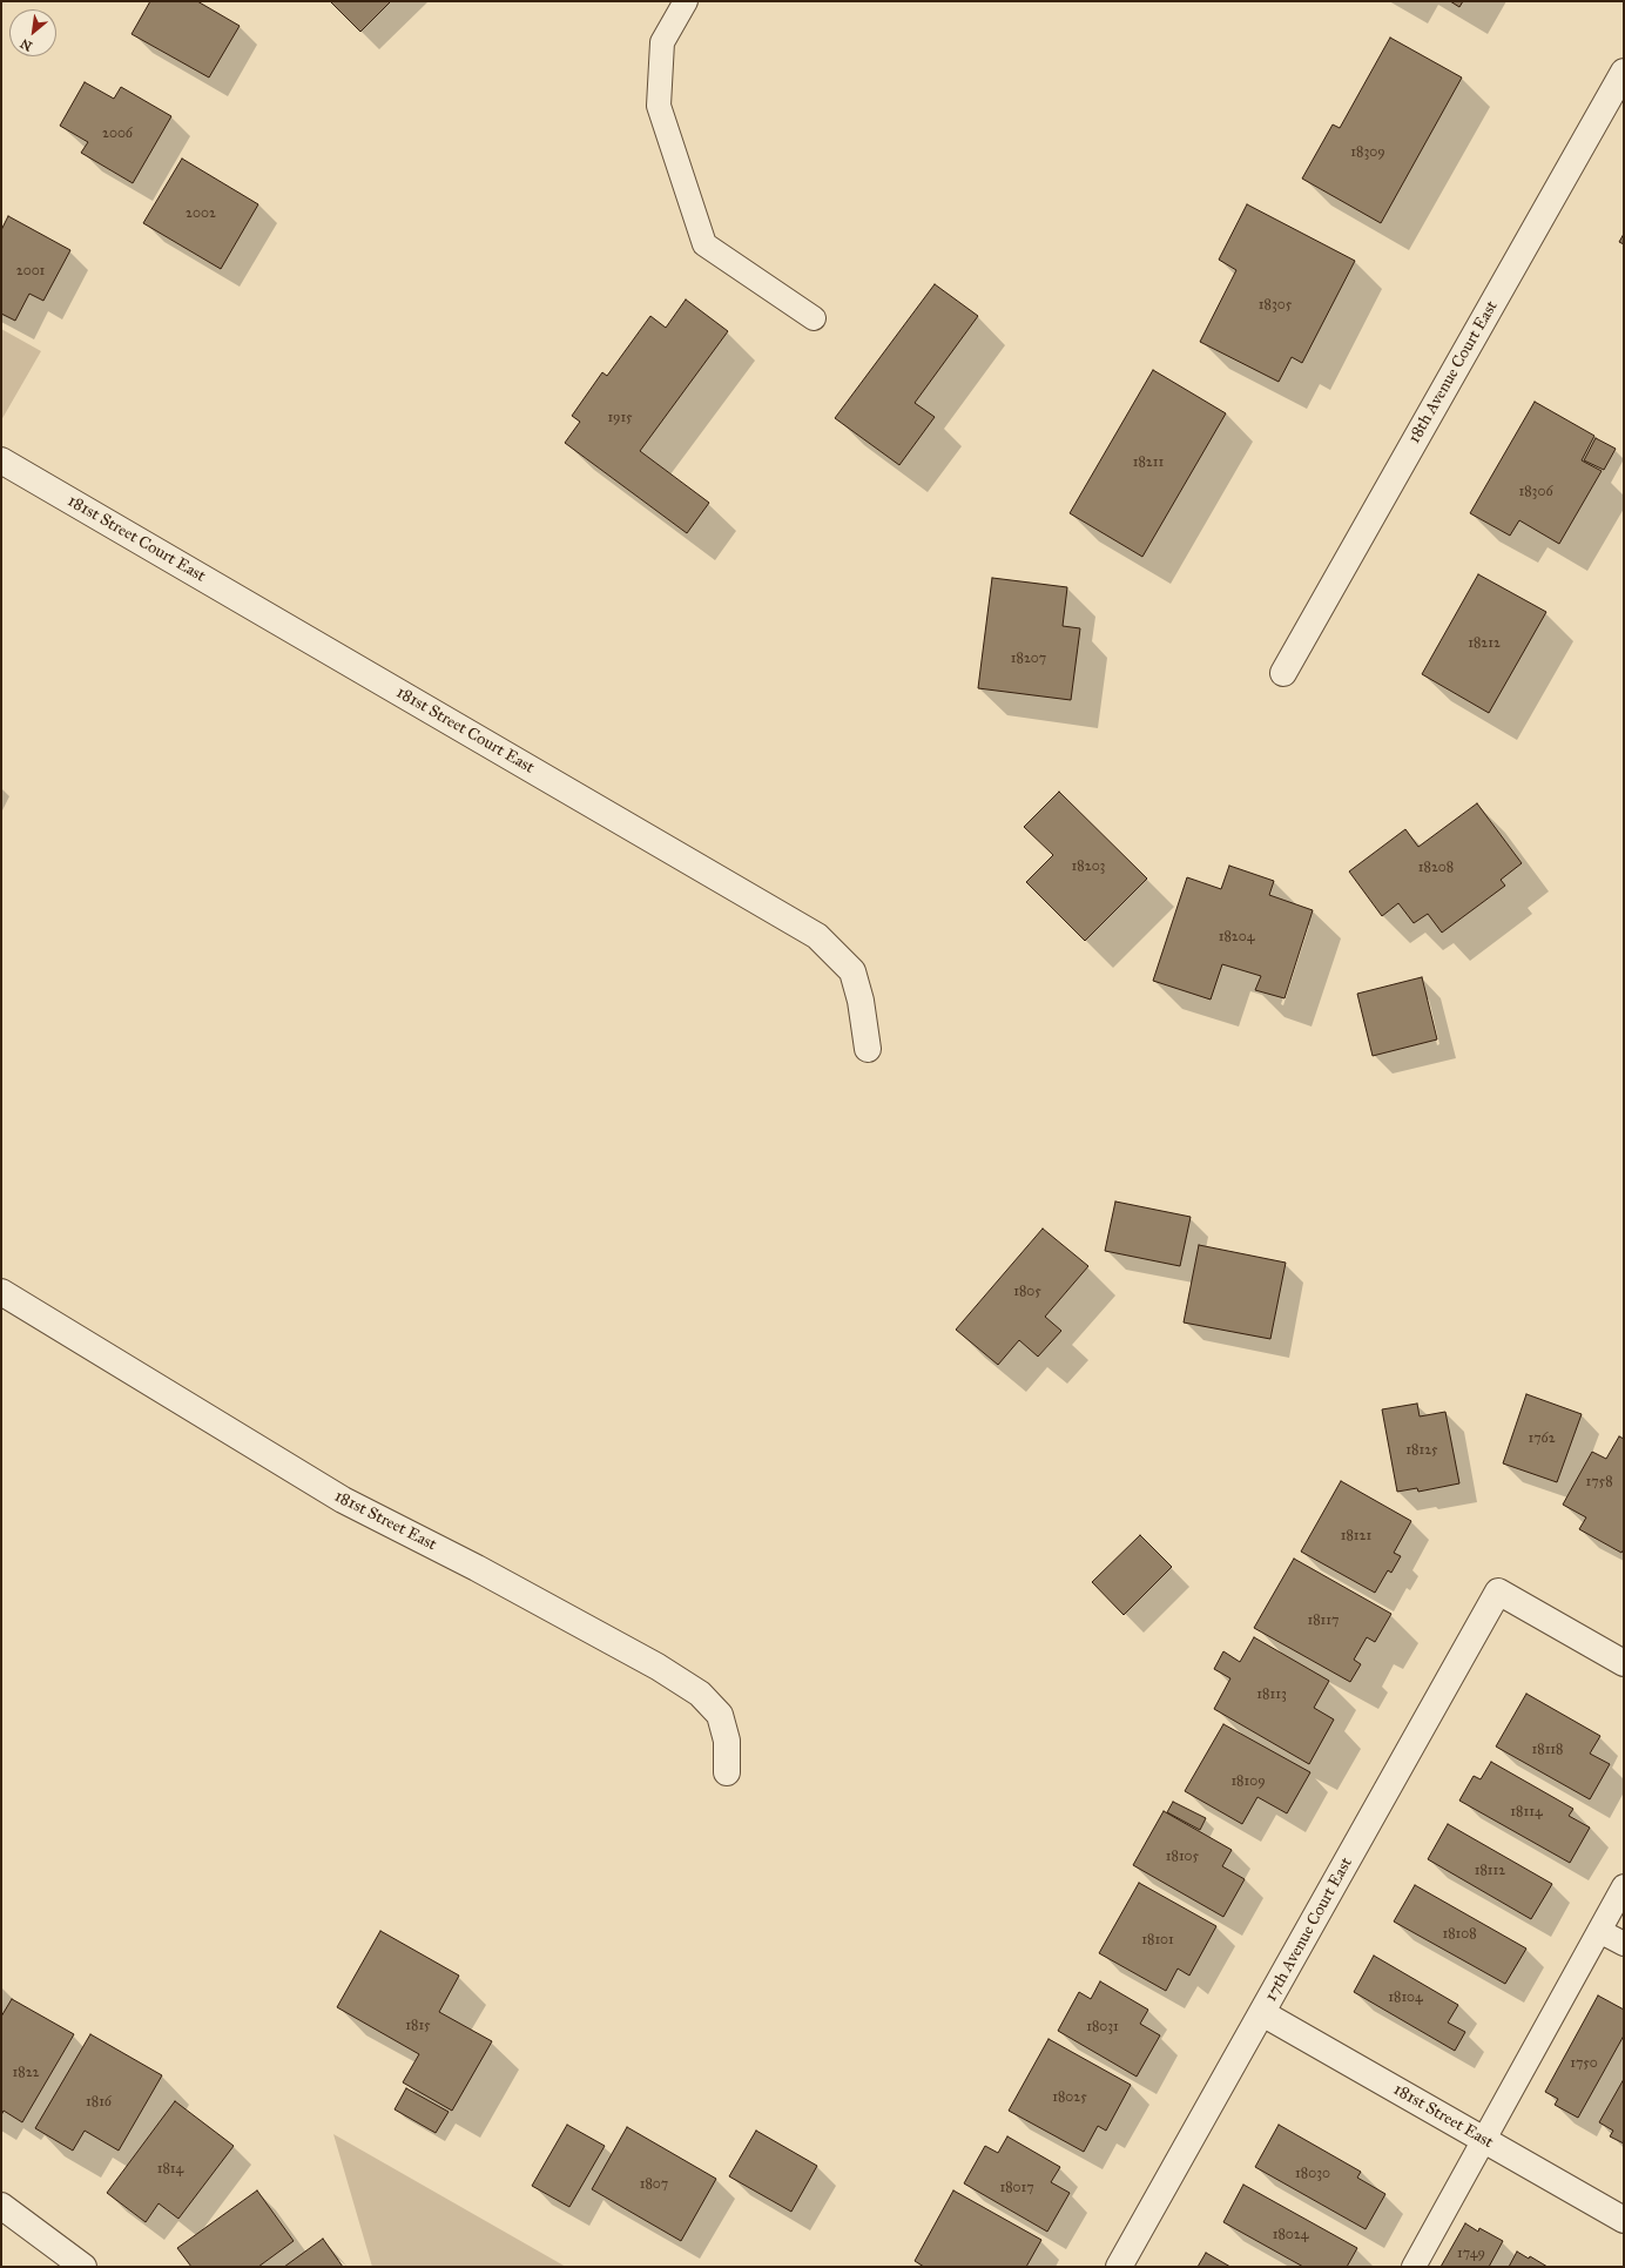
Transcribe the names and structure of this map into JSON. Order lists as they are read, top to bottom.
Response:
{
  "streets": {
    "street": [
      "18th Avenue Court East",
      "181st Street Court East",
      "181st Street East",
      "17th Avenue Court East"
    ]
  },
  "crossings": [
    ["181st Street East", "17th Avenue Court East"]
  ],
  "house_numbers": [
    "2006",
    "18309",
    "2002",
    "2001",
    "18305",
    "1915",
    "18211",
    "18306",
    "18212",
    "18207",
    "18203",
    "18208",
    "18204",
    "1805",
    "1762",
    "18125",
    "1758",
    "18121",
    "18117",
    "18113",
    "18118",
    "18109",
    "18114",
    "18105",
    "18112",
    "18108",
    "18101",
    "18104",
    "1815",
    "18031",
    "1750",
    "1822",
    "18025",
    "1816",
    "1814",
    "18030",
    "1807",
    "18017",
    "18024",
    "1749"
  ],
  "north": "bottom left"
}
